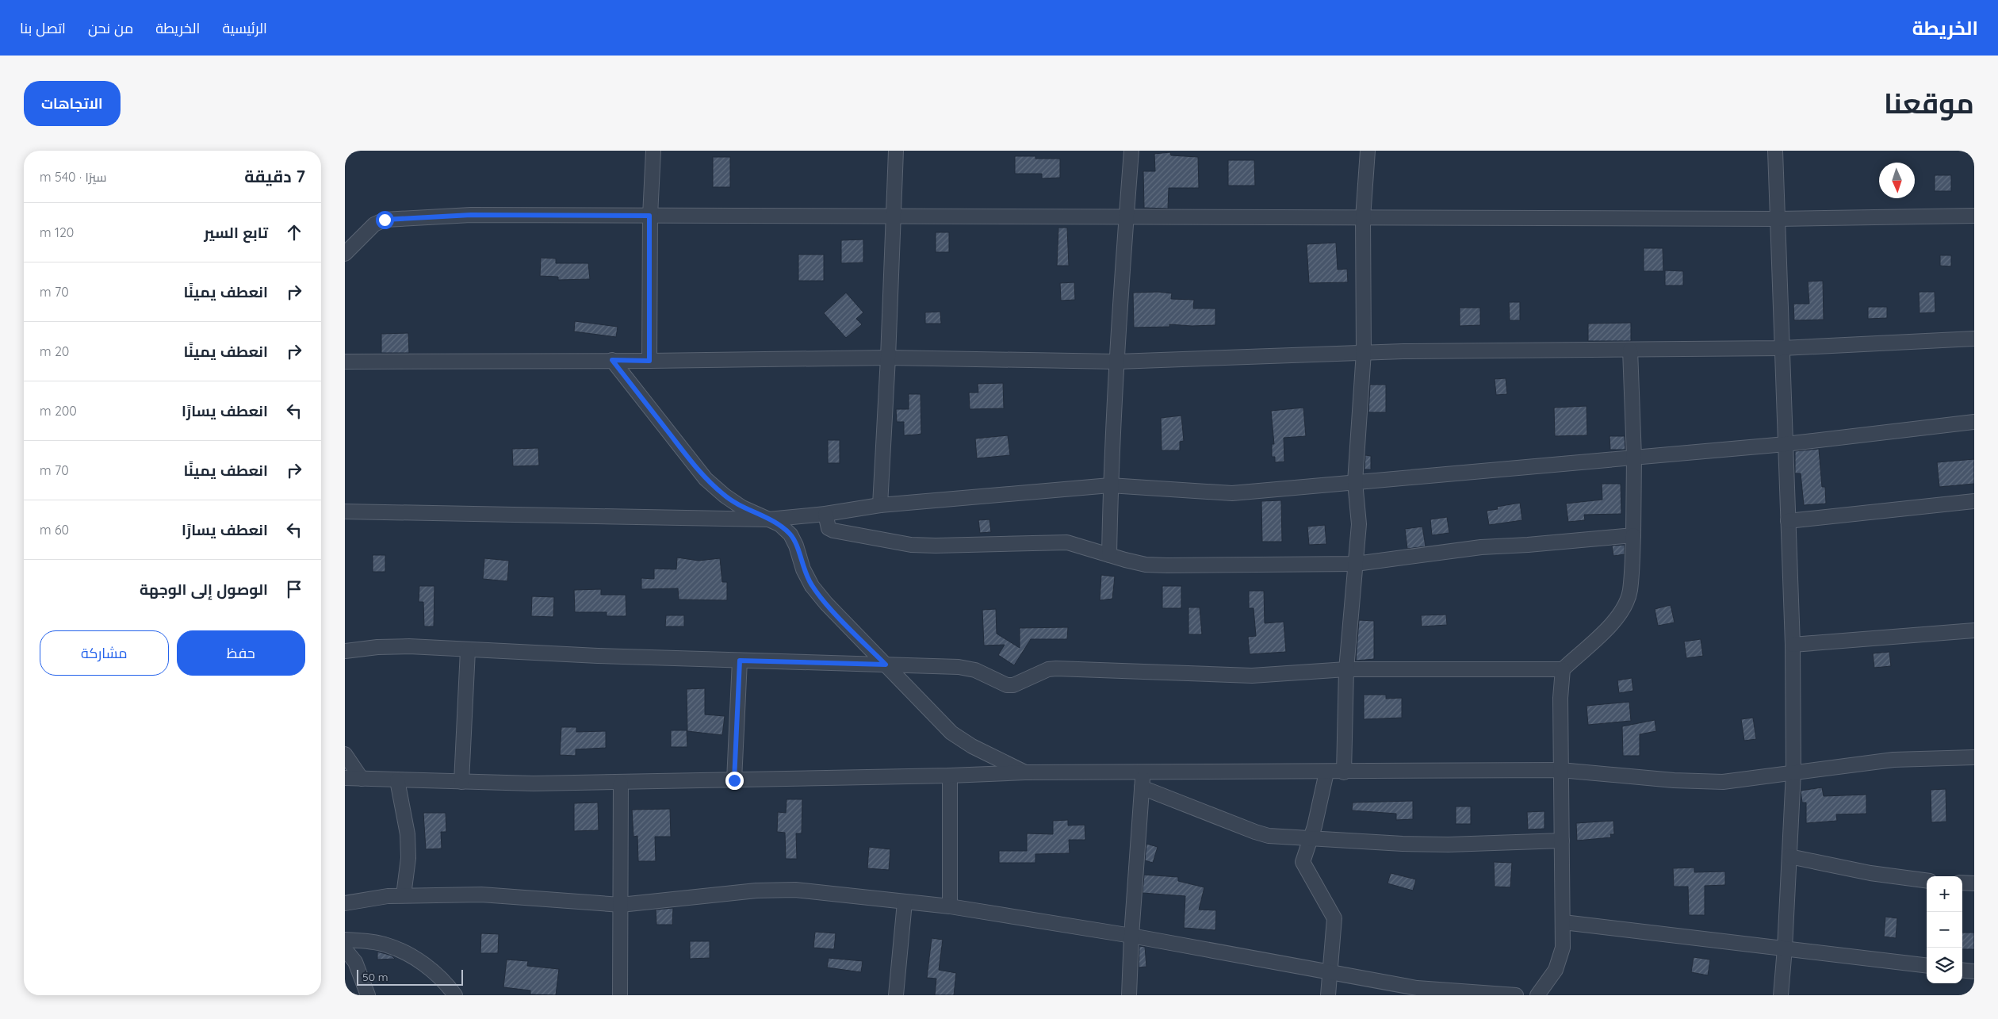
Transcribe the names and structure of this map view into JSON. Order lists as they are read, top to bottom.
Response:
{
  "scale_bar": "50 m",
  "north": "bottom",
  "page": {
    "header": "الخريطة",
    "nav": [
      "الرئيسية",
      "الخريطة",
      "من نحن",
      "اتصل بنا"
    ],
    "title": "موقعنا",
    "buttons": [
      "الاتجاهات",
      ["حفظ", "مشاركة"]
    ],
    "heading": ["7 دقيقة", "سيرًا · 540 m"],
    "list": [
      ["تابع السير", "120 m"],
      ["انعطف يمينًا", "70 m"],
      ["انعطف يمينًا", "20 m"],
      ["انعطف يسارًا", "200 m"],
      ["انعطف يمينًا", "70 m"],
      ["انعطف يسارًا", "60 m"],
      "الوصول إلى الوجهة"
    ],
    "map_buttons": ["+", "−"],
    "scale": "50 m"
  }
}
